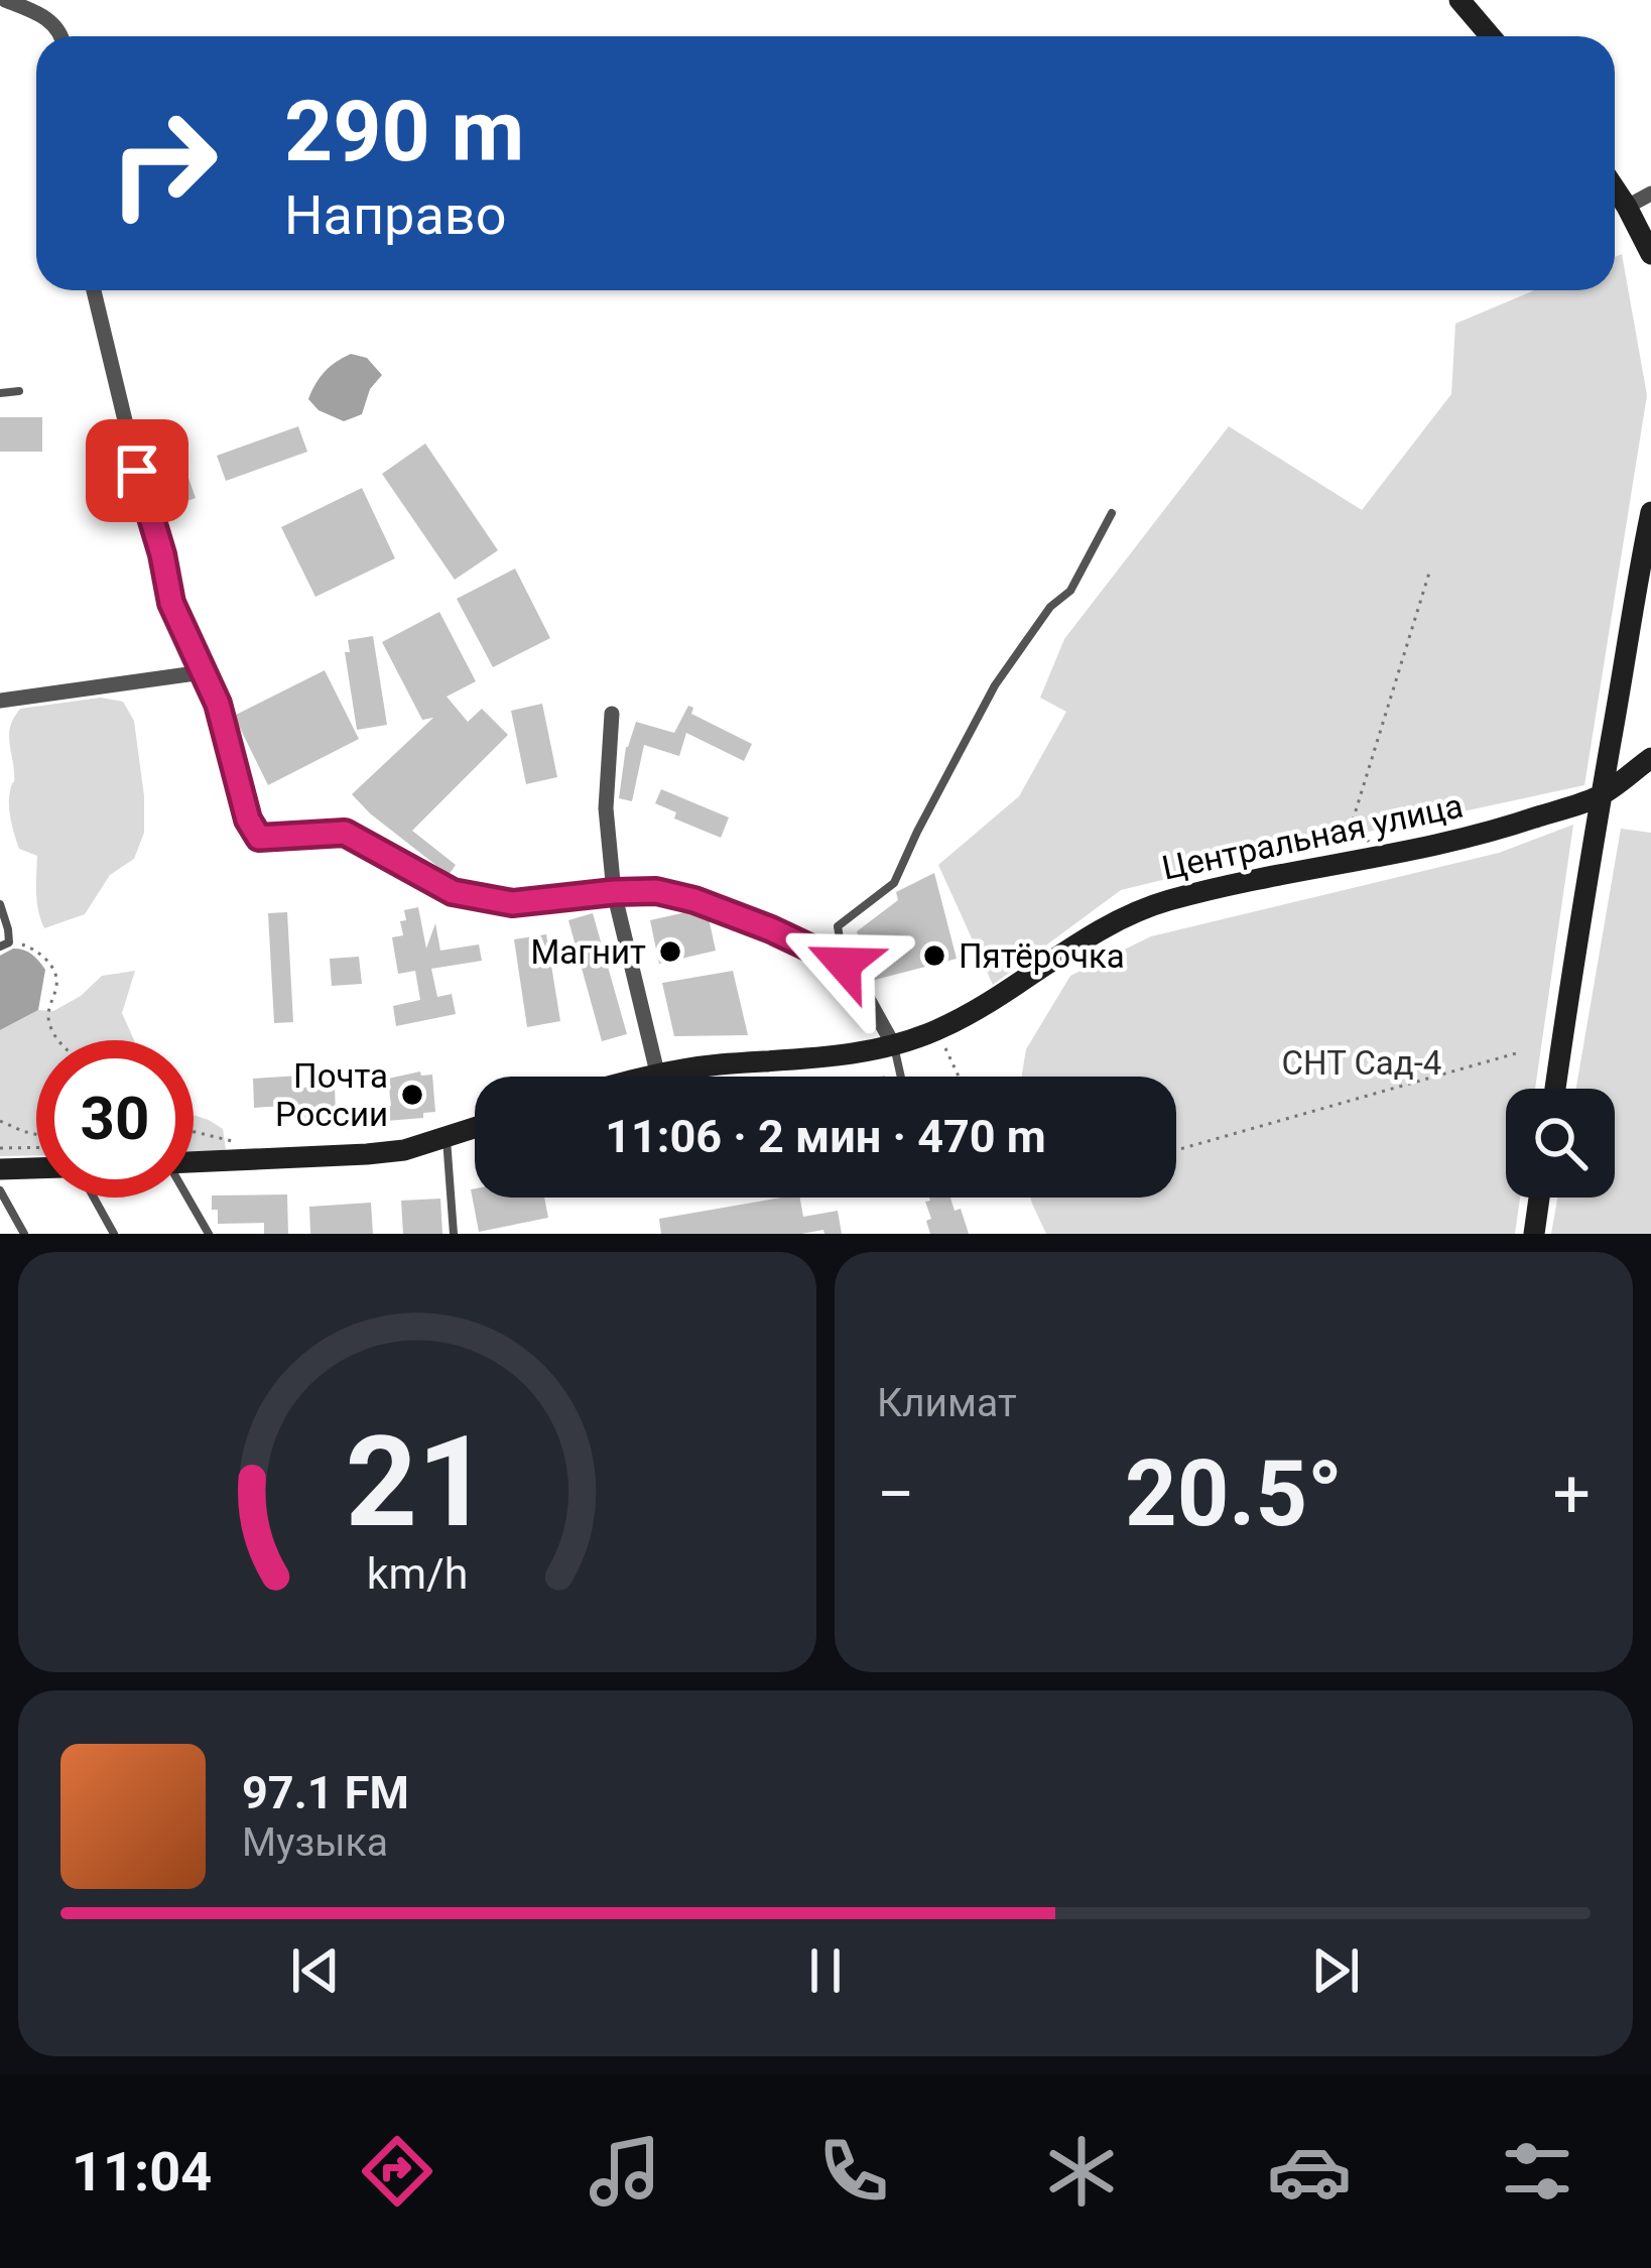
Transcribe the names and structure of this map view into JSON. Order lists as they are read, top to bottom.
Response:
{
  "streets": {
    "street": ["Центральная улица"]
  },
  "parks": ["СНТ Сад-4"],
  "places": ["Магнит", "Пятёрочка", "Почта России"],
  "page": {
    "turn": ["290 m", "Направо"],
    "limit": "30",
    "trip": "11:06 · 2 мин · 470 m",
    "tile": "Климат",
    "heat": ["−", "20.5°", "+"],
    "song": ["97.1 FM", "Музыка"],
    "tabs": "11:04",
    "gauge": ["21", "km/h"]
  }
}
